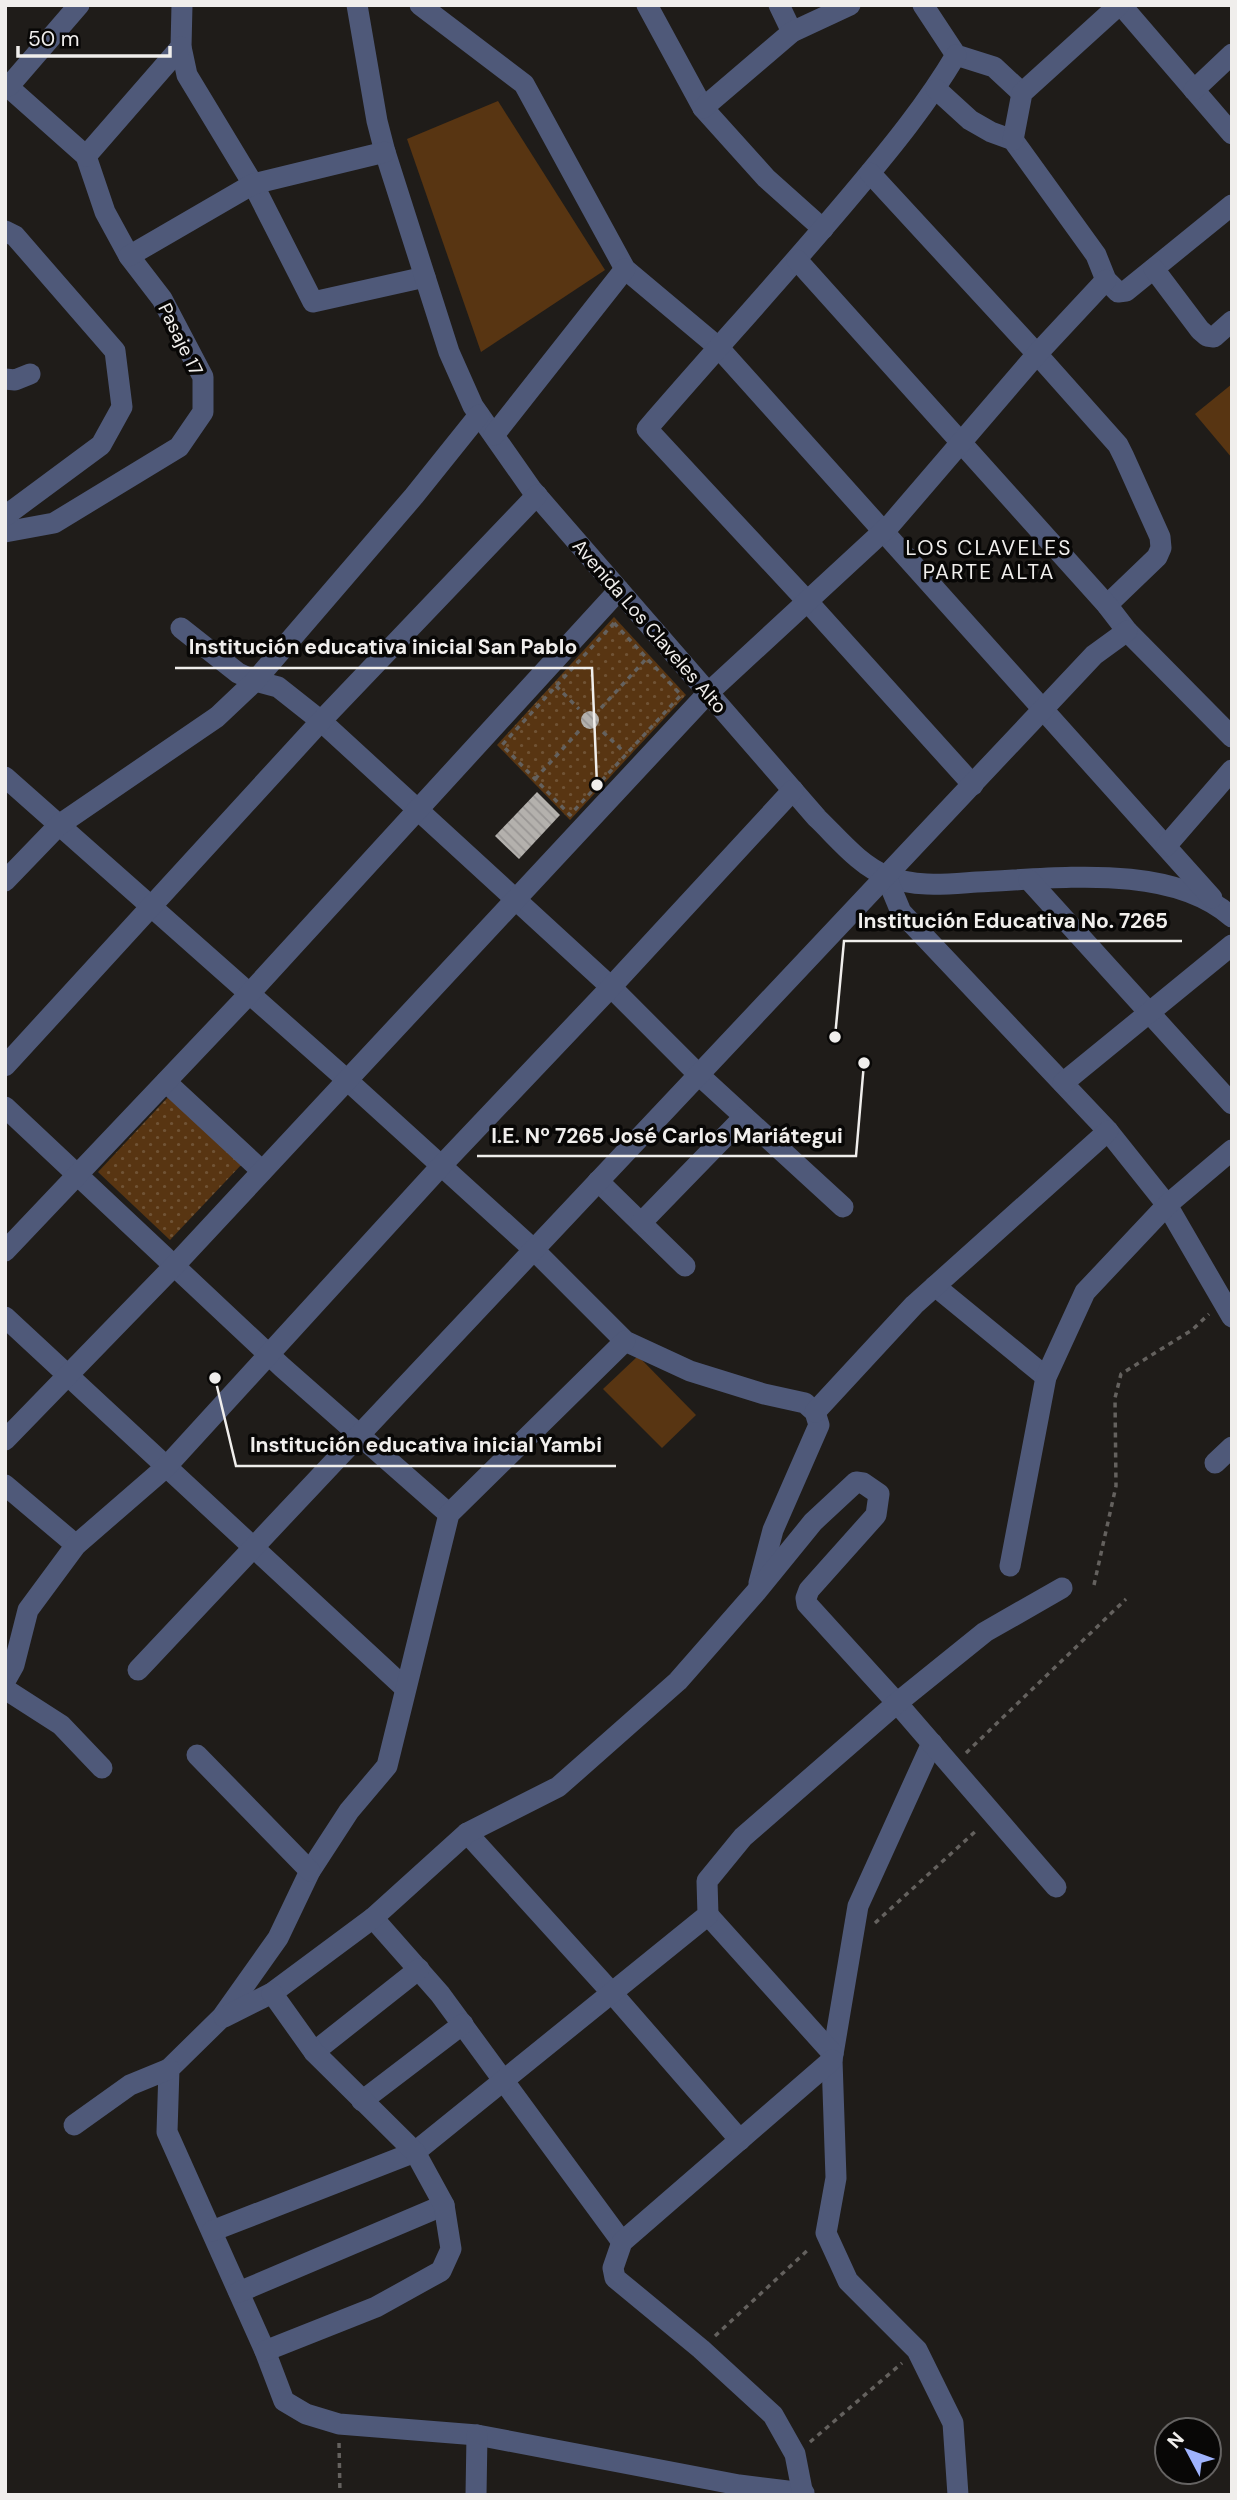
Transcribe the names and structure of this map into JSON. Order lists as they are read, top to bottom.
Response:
{
  "streets": {
    "street": ["Pasaje 17", "Avenida Los Claveles Alto"]
  },
  "districts": ["LOS CLAVELES PARTE ALTA"],
  "places": [
    "Institución educativa inicial San Pablo",
    "Institución Educativa No. 7265",
    "I.E. Nº 7265 José Carlos Mariátegui",
    "Institución educativa inicial Yambi"
  ],
  "scale_bar": "50 m",
  "north": "top left"
}
